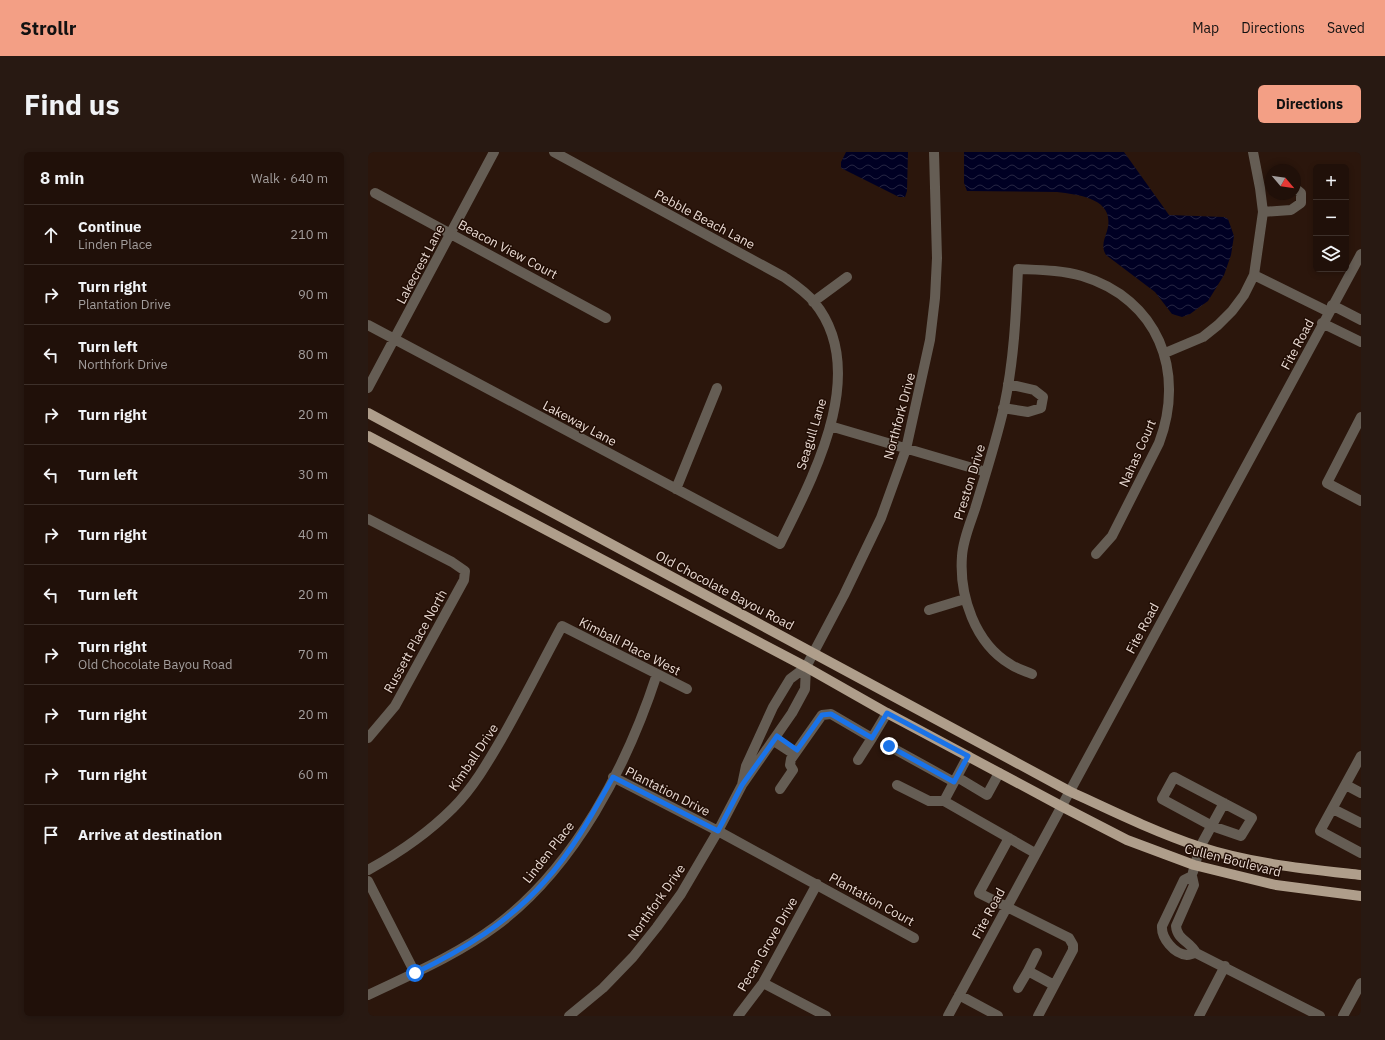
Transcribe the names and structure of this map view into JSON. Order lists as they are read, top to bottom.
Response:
{
  "streets": {
    "main road": ["Old Chocolate Bayou Road", "Cullen Boulevard"],
    "street": [
      "Pebble Beach Lane",
      "Beacon View Court",
      "Lakecrest Lane",
      "Fite Road",
      "Northfork Drive",
      "Lakeway Lane",
      "Seagull Lane",
      "Nahas Court",
      "Preston Drive",
      "Russett Place North",
      "Kimball Place West",
      "Kimball Drive",
      "Plantation Drive",
      "Linden Place",
      "Plantation Court",
      "Pecan Grove Drive"
    ]
  },
  "crossings": [
    ["Pebble Beach Lane", "Seagull Lane"],
    ["Beacon View Court", "Lakecrest Lane"],
    ["Lakecrest Lane", "Lakeway Lane"],
    ["Fite Road", "Old Chocolate Bayou Road"],
    ["Fite Road", "Cullen Boulevard"],
    ["Northfork Drive", "Old Chocolate Bayou Road"],
    ["Northfork Drive", "Plantation Drive"],
    ["Lakeway Lane", "Seagull Lane"],
    ["Nahas Court", "Preston Drive"],
    ["Old Chocolate Bayou Road", "Cullen Boulevard"],
    ["Kimball Place West", "Kimball Drive"],
    ["Kimball Place West", "Linden Place"],
    ["Plantation Drive", "Linden Place"],
    ["Plantation Drive", "Plantation Court"],
    ["Plantation Drive", "Pecan Grove Drive"],
    ["Plantation Court", "Pecan Grove Drive"]
  ],
  "north": "bottom right",
  "page": {
    "header": "Strollr",
    "nav": ["Map", "Directions", "Saved"],
    "buttons": "Directions",
    "title": "Find us",
    "heading": ["8 min", "Walk · 640 m"],
    "map_buttons": ["+", "−"],
    "list": [
      ["Continue", "Linden Place", "210 m"],
      ["Turn right", "Plantation Drive", "90 m"],
      ["Turn left", "Northfork Drive", "80 m"],
      ["Turn right", "20 m"],
      ["Turn left", "30 m"],
      ["Turn right", "40 m"],
      ["Turn left", "20 m"],
      ["Turn right", "Old Chocolate Bayou Road", "70 m"],
      ["Turn right", "20 m"],
      ["Turn right", "60 m"],
      "Arrive at destination"
    ]
  }
}
